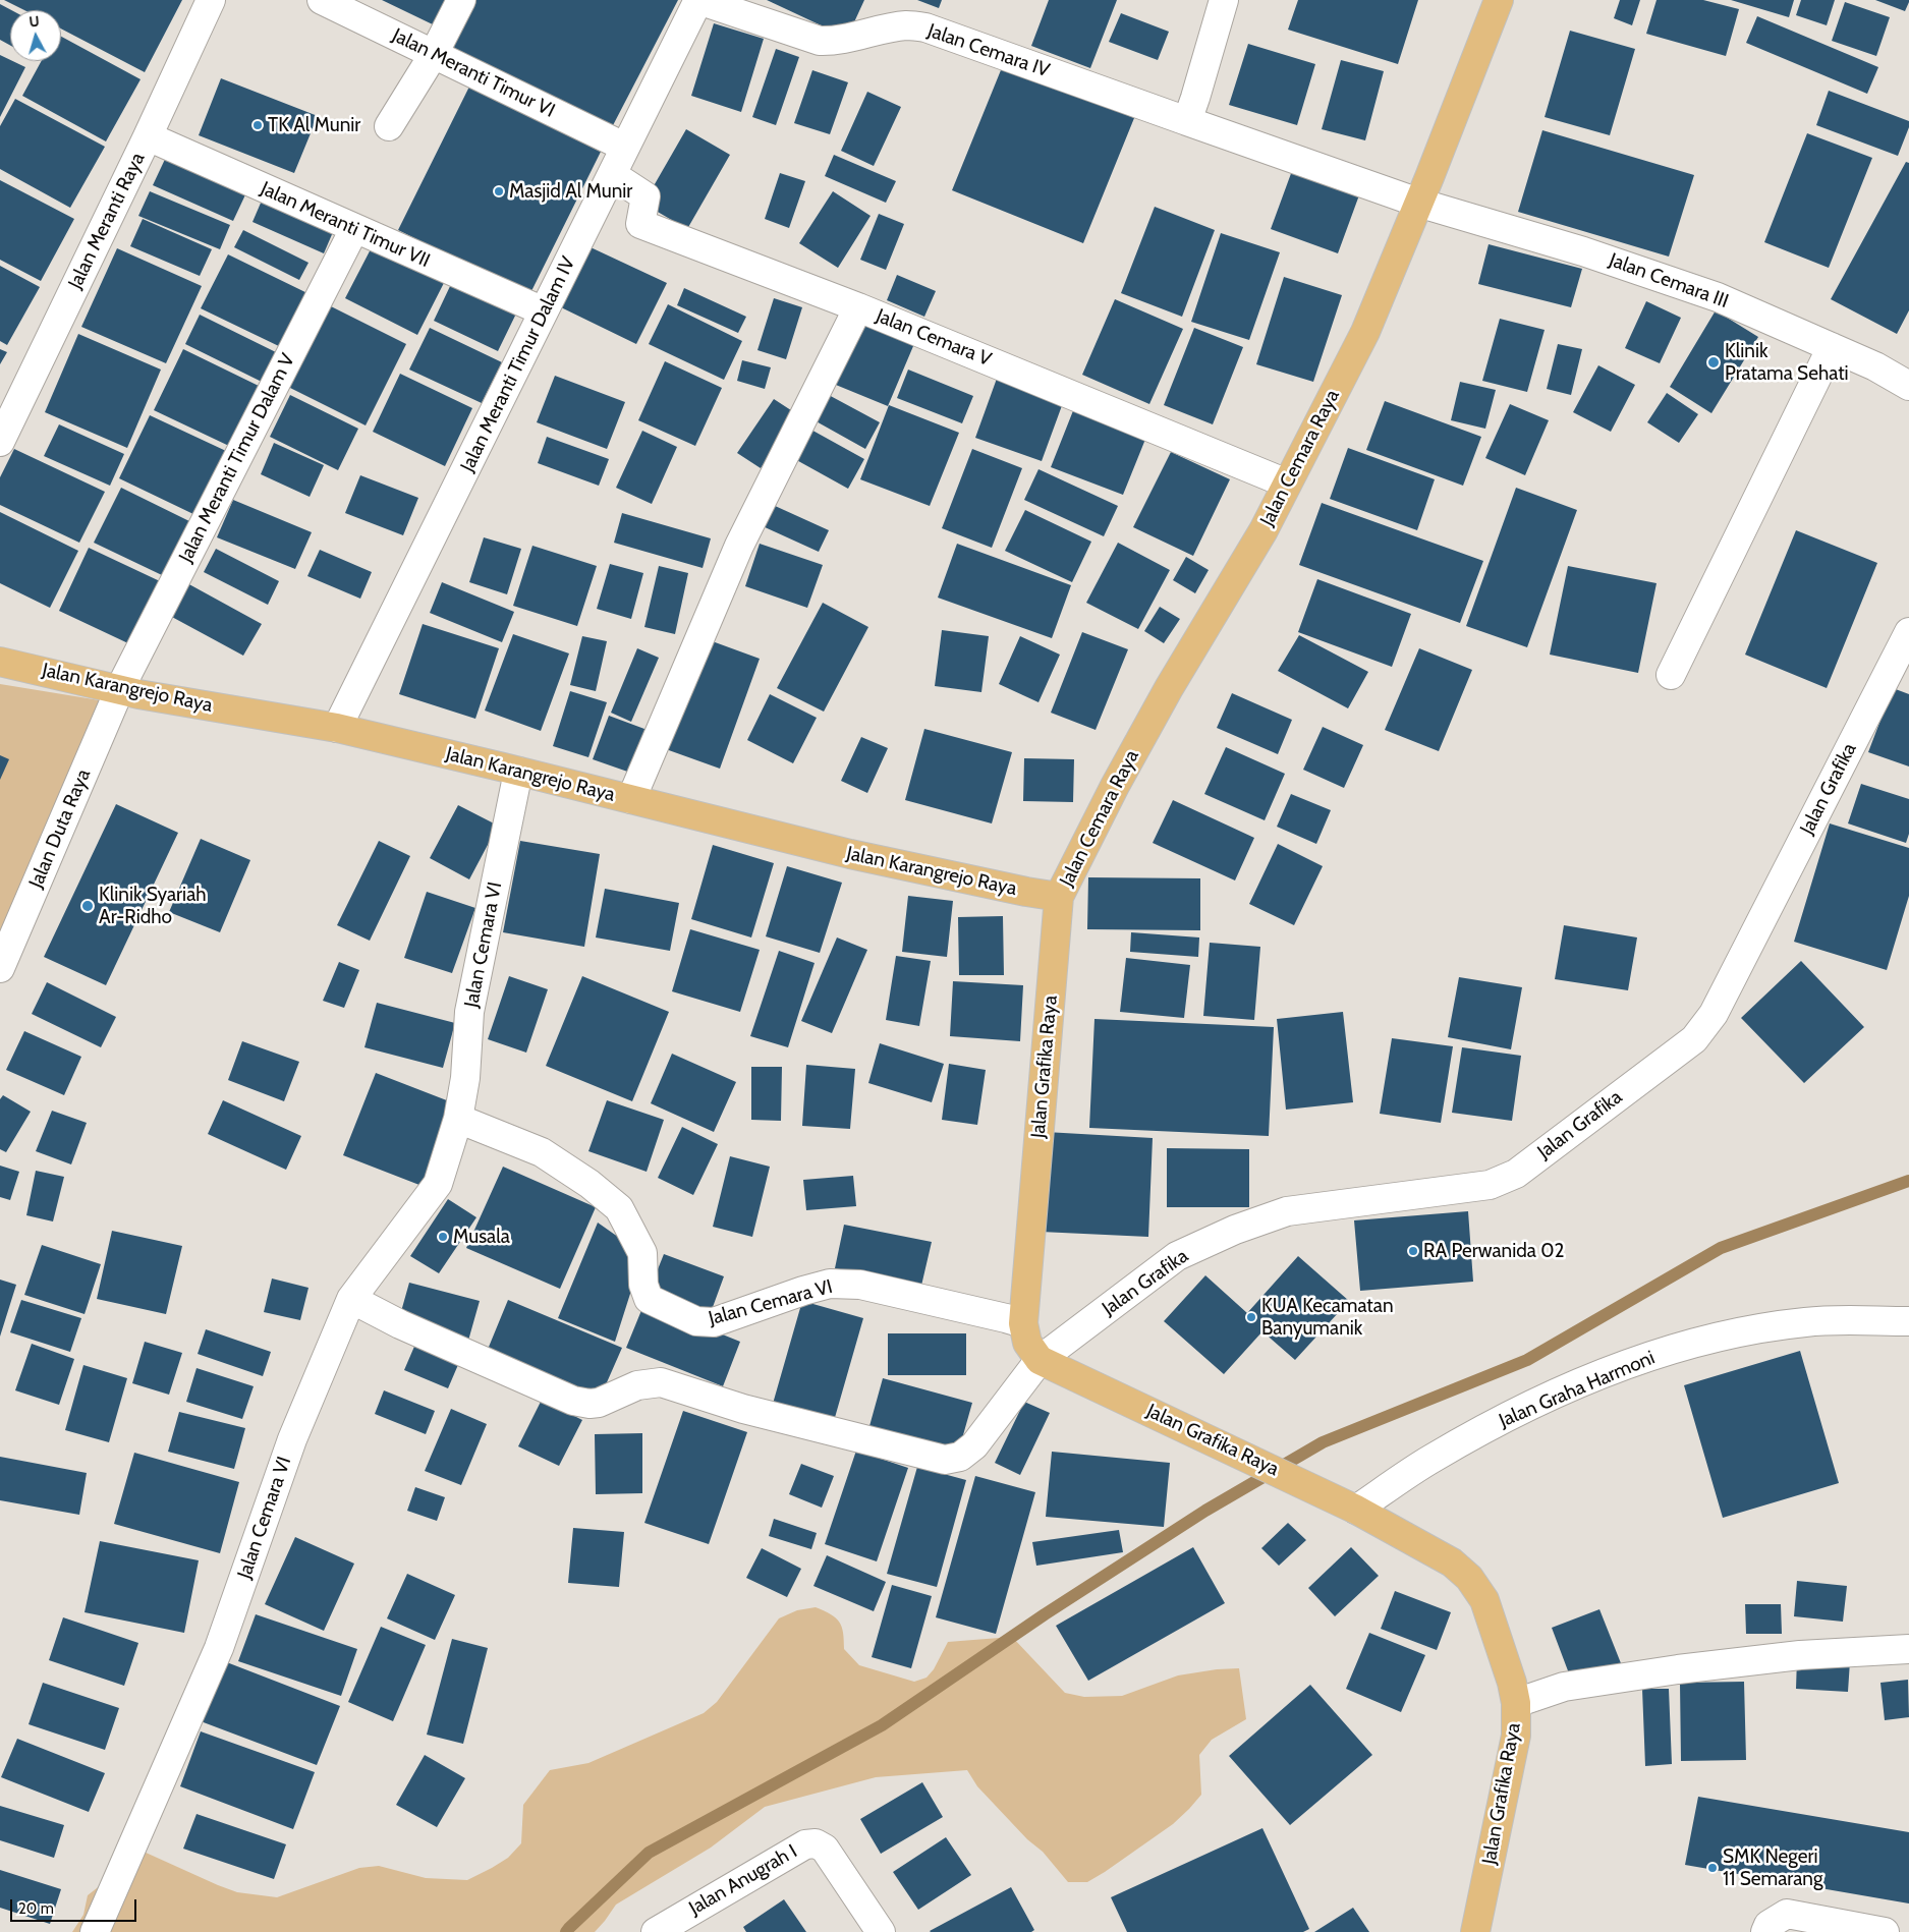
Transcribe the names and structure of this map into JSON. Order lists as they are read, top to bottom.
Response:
{
  "streets": {
    "main road": ["Jalan Cemara Raya", "Jalan Karangrejo Raya", "Jalan Grafika Raya"],
    "street": [
      "Jalan Cemara IV",
      "Jalan Meranti Timur VI",
      "Jalan Meranti Raya",
      "Jalan Meranti Timur VII",
      "Jalan Cemara III",
      "Jalan Cemara V",
      "Jalan Meranti Timur Dalam IV",
      "Jalan Meranti Timur Dalam V",
      "Jalan Grafika",
      "Jalan Duta Raya",
      "Jalan Cemara VI",
      "Jalan Graha Harmoni",
      "Jalan Anugrah I"
    ]
  },
  "crossings": [
    ["Jalan Cemara IV", "Jalan Cemara III"],
    ["Jalan Cemara IV", "Jalan Meranti Timur Dalam IV"],
    ["Jalan Cemara IV", "Jalan Cemara Raya"],
    ["Jalan Meranti Timur VI", "Jalan Meranti Timur Dalam IV"],
    ["Jalan Meranti Raya", "Jalan Meranti Timur VII"],
    ["Jalan Meranti Timur VII", "Jalan Meranti Timur Dalam IV"],
    ["Jalan Meranti Timur VII", "Jalan Meranti Timur Dalam V"],
    ["Jalan Cemara III", "Jalan Cemara Raya"],
    ["Jalan Cemara V", "Jalan Meranti Timur Dalam IV"],
    ["Jalan Cemara V", "Jalan Cemara Raya"],
    ["Jalan Meranti Timur Dalam IV", "Jalan Karangrejo Raya"],
    ["Jalan Meranti Timur Dalam V", "Jalan Karangrejo Raya"],
    ["Jalan Meranti Timur Dalam V", "Jalan Duta Raya"],
    ["Jalan Cemara Raya", "Jalan Karangrejo Raya"],
    ["Jalan Cemara Raya", "Jalan Grafika Raya"],
    ["Jalan Karangrejo Raya", "Jalan Duta Raya"],
    ["Jalan Karangrejo Raya", "Jalan Cemara VI"],
    ["Jalan Karangrejo Raya", "Jalan Grafika Raya"],
    ["Jalan Grafika", "Jalan Cemara VI"],
    ["Jalan Grafika", "Jalan Grafika Raya"],
    ["Jalan Cemara VI", "Jalan Grafika Raya"],
    ["Jalan Grafika Raya", "Jalan Graha Harmoni"]
  ],
  "places": [
    "TK Al Munir",
    "Masjid Al Munir",
    "Klinik Pratama Sehati",
    "Klinik Syariah Ar-Ridho",
    "Musala",
    "RA Perwanida 02",
    "KUA Kecamatan Banyumanik",
    "SMK Negeri 11 Semarang"
  ],
  "scale_bar": "20 m",
  "north": "top"
}
